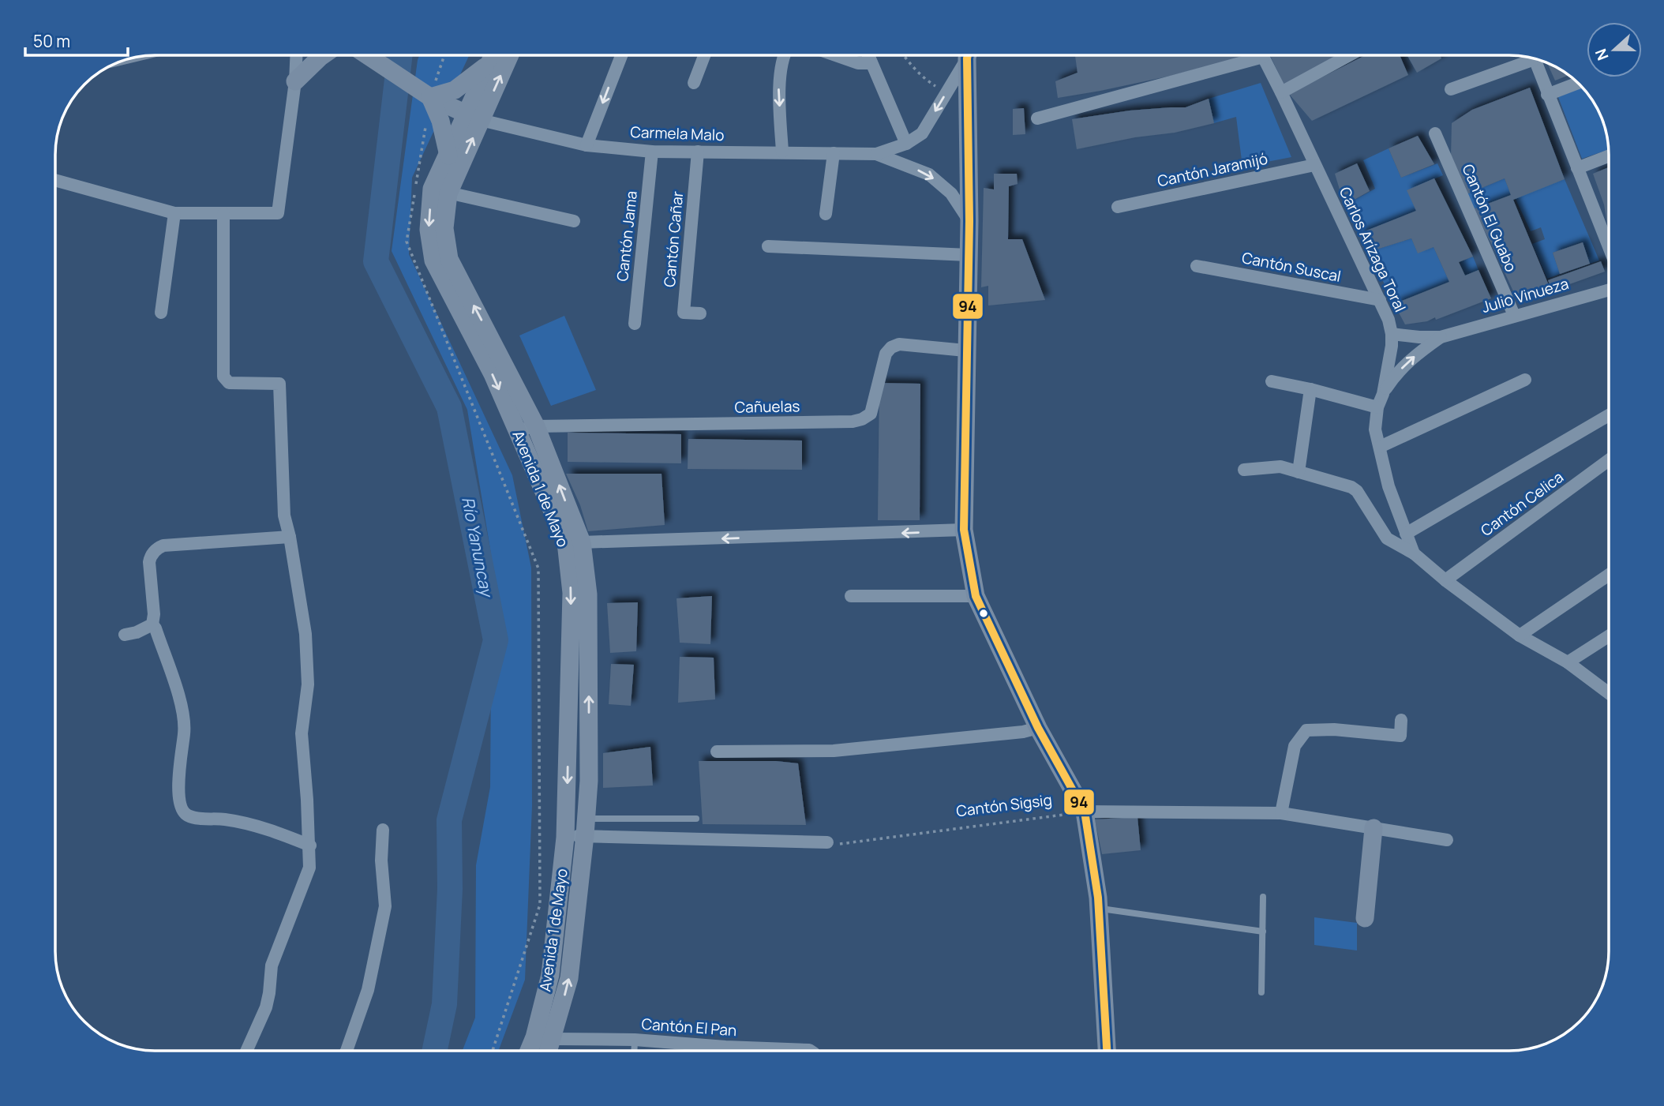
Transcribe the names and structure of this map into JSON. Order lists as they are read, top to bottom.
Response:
{
  "streets": {
    "main road": ["Avenida 1 de Mayo"],
    "street": [
      "Carmela Malo",
      "Cantón Jaramijó",
      "Cantón El Guabo",
      "Cantón Jama",
      "Cantón Cañar",
      "Carlos Arízaga Toral",
      "Cantón Suscal",
      "Julio Vinueza",
      "Cañuelas",
      "Cantón Celica",
      "Cantón El Pan"
    ],
    "path": ["Cantón Sigsig"]
  },
  "crossings": [
    ["Carmela Malo", "Cantón Jama"],
    ["Carmela Malo", "Cantón Cañar"],
    ["Carmela Malo", "Avenida 1 de Mayo"],
    ["Cantón Jaramijó", "Carlos Arízaga Toral"],
    ["Cantón El Guabo", "Julio Vinueza"],
    ["Carlos Arízaga Toral", "Cantón Suscal"],
    ["Carlos Arízaga Toral", "Julio Vinueza"],
    ["Carlos Arízaga Toral", "Cantón Celica"],
    ["Cañuelas", "Avenida 1 de Mayo"],
    ["Avenida 1 de Mayo", "Cantón El Pan"]
  ],
  "water": ["Río Yanuncay"],
  "lines": ["transit line 94"],
  "scale_bar": "50 m",
  "north": "left"
}
